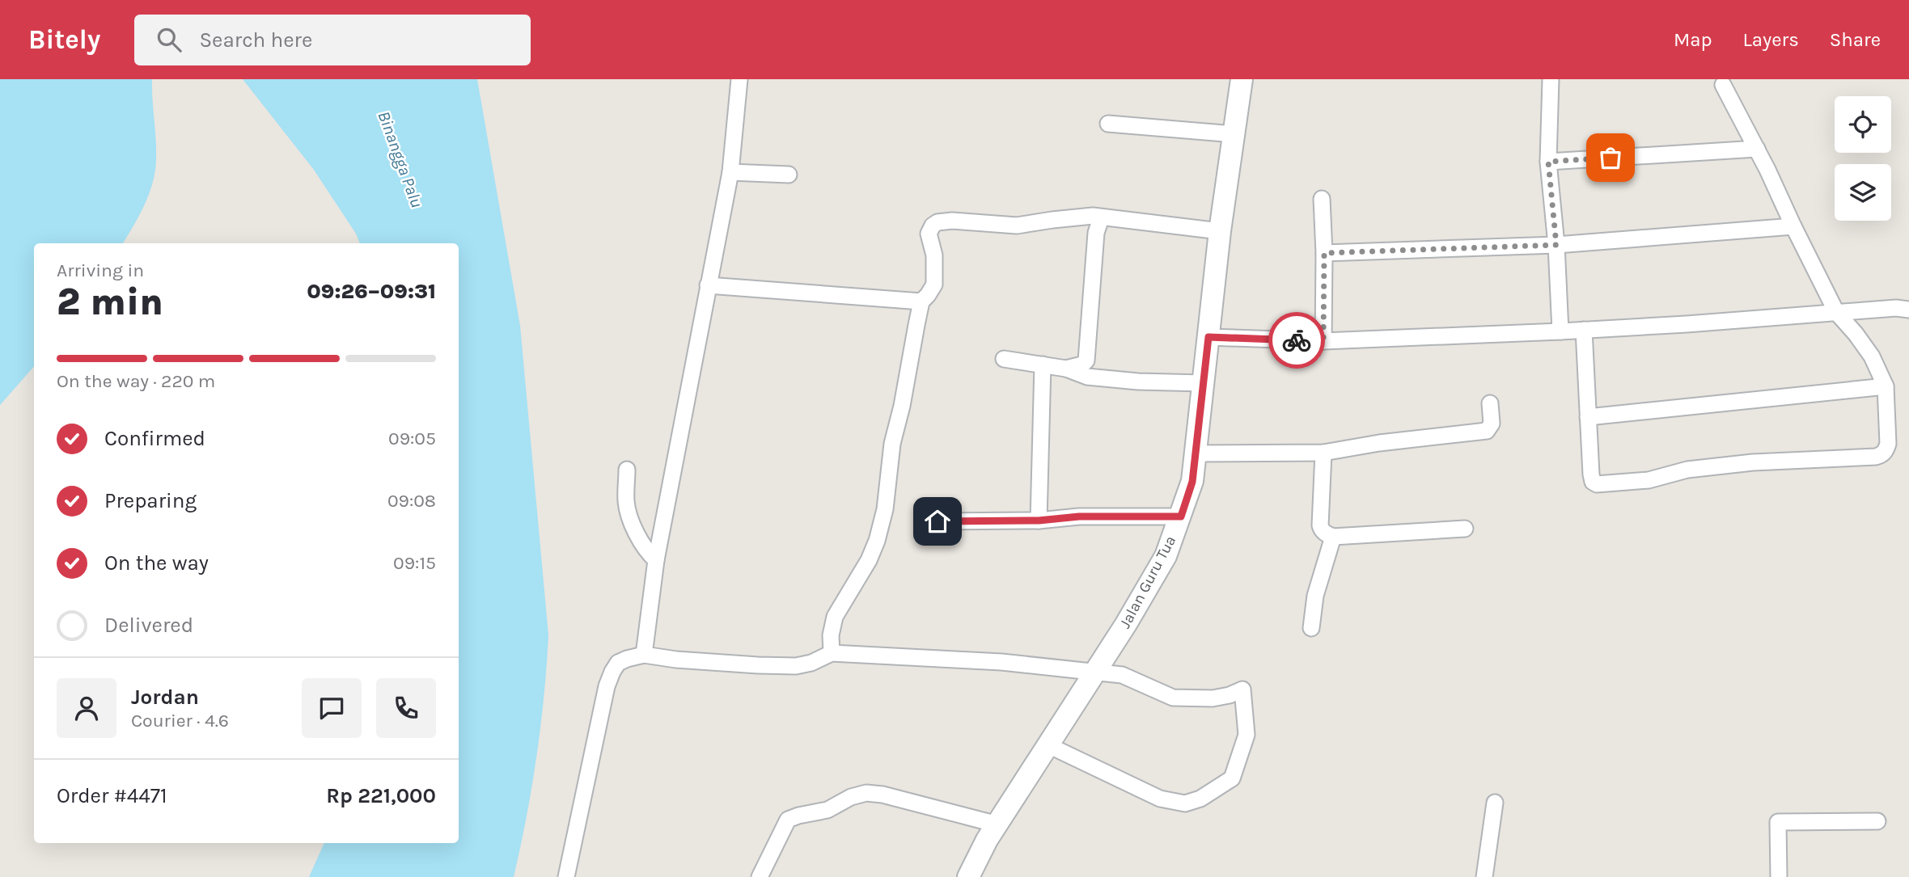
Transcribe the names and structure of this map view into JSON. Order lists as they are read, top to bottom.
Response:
{
  "streets": {
    "main road": ["Jalan Guru Tua"]
  },
  "water": ["Binangga Palu"],
  "page": {
    "header": "Bitely",
    "search": "Search here",
    "nav": ["Map", "Layers", "Share"],
    "heading": ["2 min", "Arriving in", "09:26–09:31"],
    "panel": [
      "Jordan",
      "Courier · 4.6",
      "Order #4471",
      "Rp 221,000"
    ],
    "bar": "On the way · 220 m",
    "list": [
      ["Confirmed", "09:05"],
      ["Preparing", "09:08"],
      ["On the way", "09:15"],
      "Delivered"
    ]
  }
}
